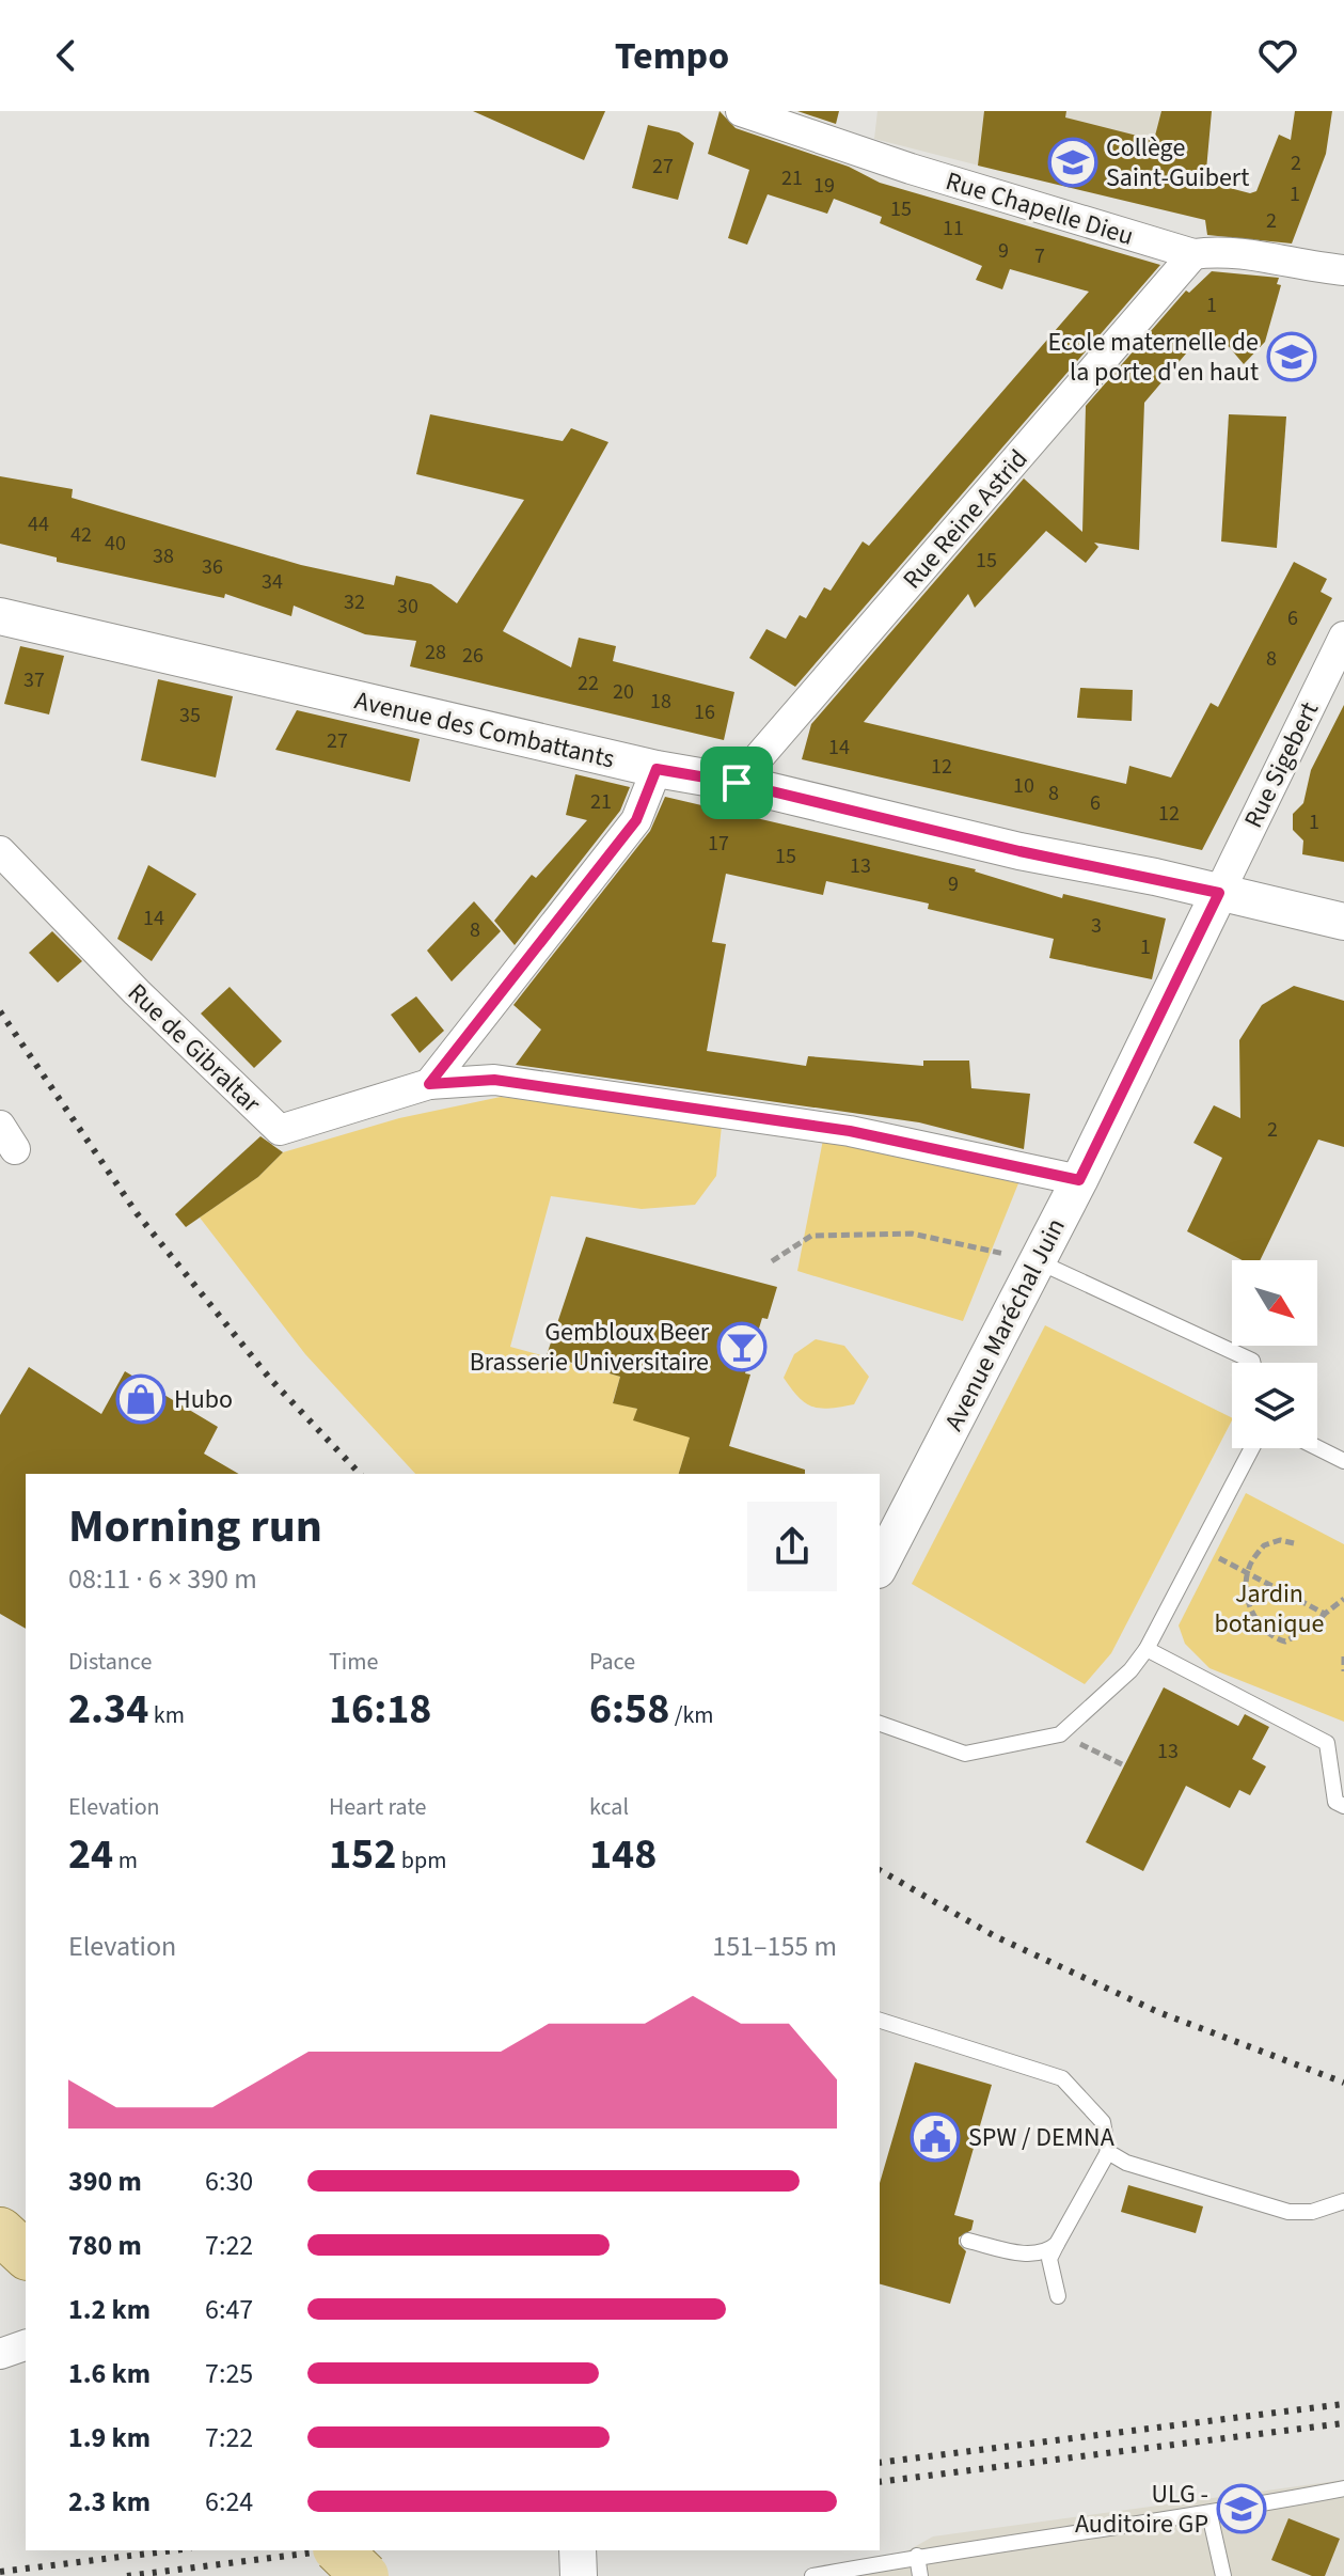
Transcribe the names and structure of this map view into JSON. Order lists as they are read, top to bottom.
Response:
{
  "streets": {
    "street": [
      "Rue Chapelle Dieu",
      "Rue Reine Astrid",
      "Avenue des Combattants",
      "Rue Sigebert",
      "Rue de Gibraltar",
      "Avenue Maréchal Juin"
    ]
  },
  "crossings": [
    ["Rue Chapelle Dieu", "Rue Reine Astrid"],
    ["Rue Reine Astrid", "Avenue des Combattants"],
    ["Avenue des Combattants", "Rue Sigebert"],
    ["Avenue des Combattants", "Avenue Maréchal Juin"],
    ["Rue Sigebert", "Avenue Maréchal Juin"],
    ["Rue de Gibraltar", "Avenue Maréchal Juin"]
  ],
  "parks": ["Jardin botanique"],
  "places": {
    "school or university": ["Collège Saint-Guibert", "Ecole maternelle de la porte d'en haut", "ULG - Auditoire GP"],
    "bar": ["Gembloux Beer Brasserie Universitaire"],
    "shop": ["Hubo"],
    "public building": ["SPW / DEMNA"]
  },
  "house_numbers": [
    "2",
    "27",
    "21",
    "19",
    "1",
    "15",
    "2",
    "11",
    "9",
    "7",
    "1",
    "44",
    "42",
    "40",
    "38",
    "15",
    "36",
    "34",
    "32",
    "30",
    "6",
    "28",
    "26",
    "8",
    "37",
    "22",
    "20",
    "18",
    "16",
    "35",
    "27",
    "14",
    "12",
    "10",
    "8",
    "21",
    "6",
    "12",
    "1",
    "17",
    "15",
    "13",
    "9",
    "14",
    "3",
    "8",
    "1",
    "2",
    "13"
  ],
  "north": "bottom right",
  "page": {
    "header": "Tempo",
    "heading": ["Morning run", "08:11 · 6 × 390 m"],
    "stats": [
      ["Distance", "2.34 km"],
      ["Time", "16:18"],
      ["Pace", "6:58 /km"],
      ["Elevation", "24 m"],
      ["Heart rate", "152 bpm"],
      ["kcal", "148"]
    ],
    "chart": ["Elevation", "151–155 m"],
    "list": [
      {
        "name": "390 m",
        "note": "6:30"
      },
      {
        "name": "780 m",
        "note": "7:22"
      },
      {
        "name": "1.2 km",
        "note": "6:47"
      },
      {
        "name": "1.6 km",
        "note": "7:25"
      },
      {
        "name": "1.9 km",
        "note": "7:22"
      },
      {
        "name": "2.3 km",
        "note": "6:24"
      }
    ]
  }
}
